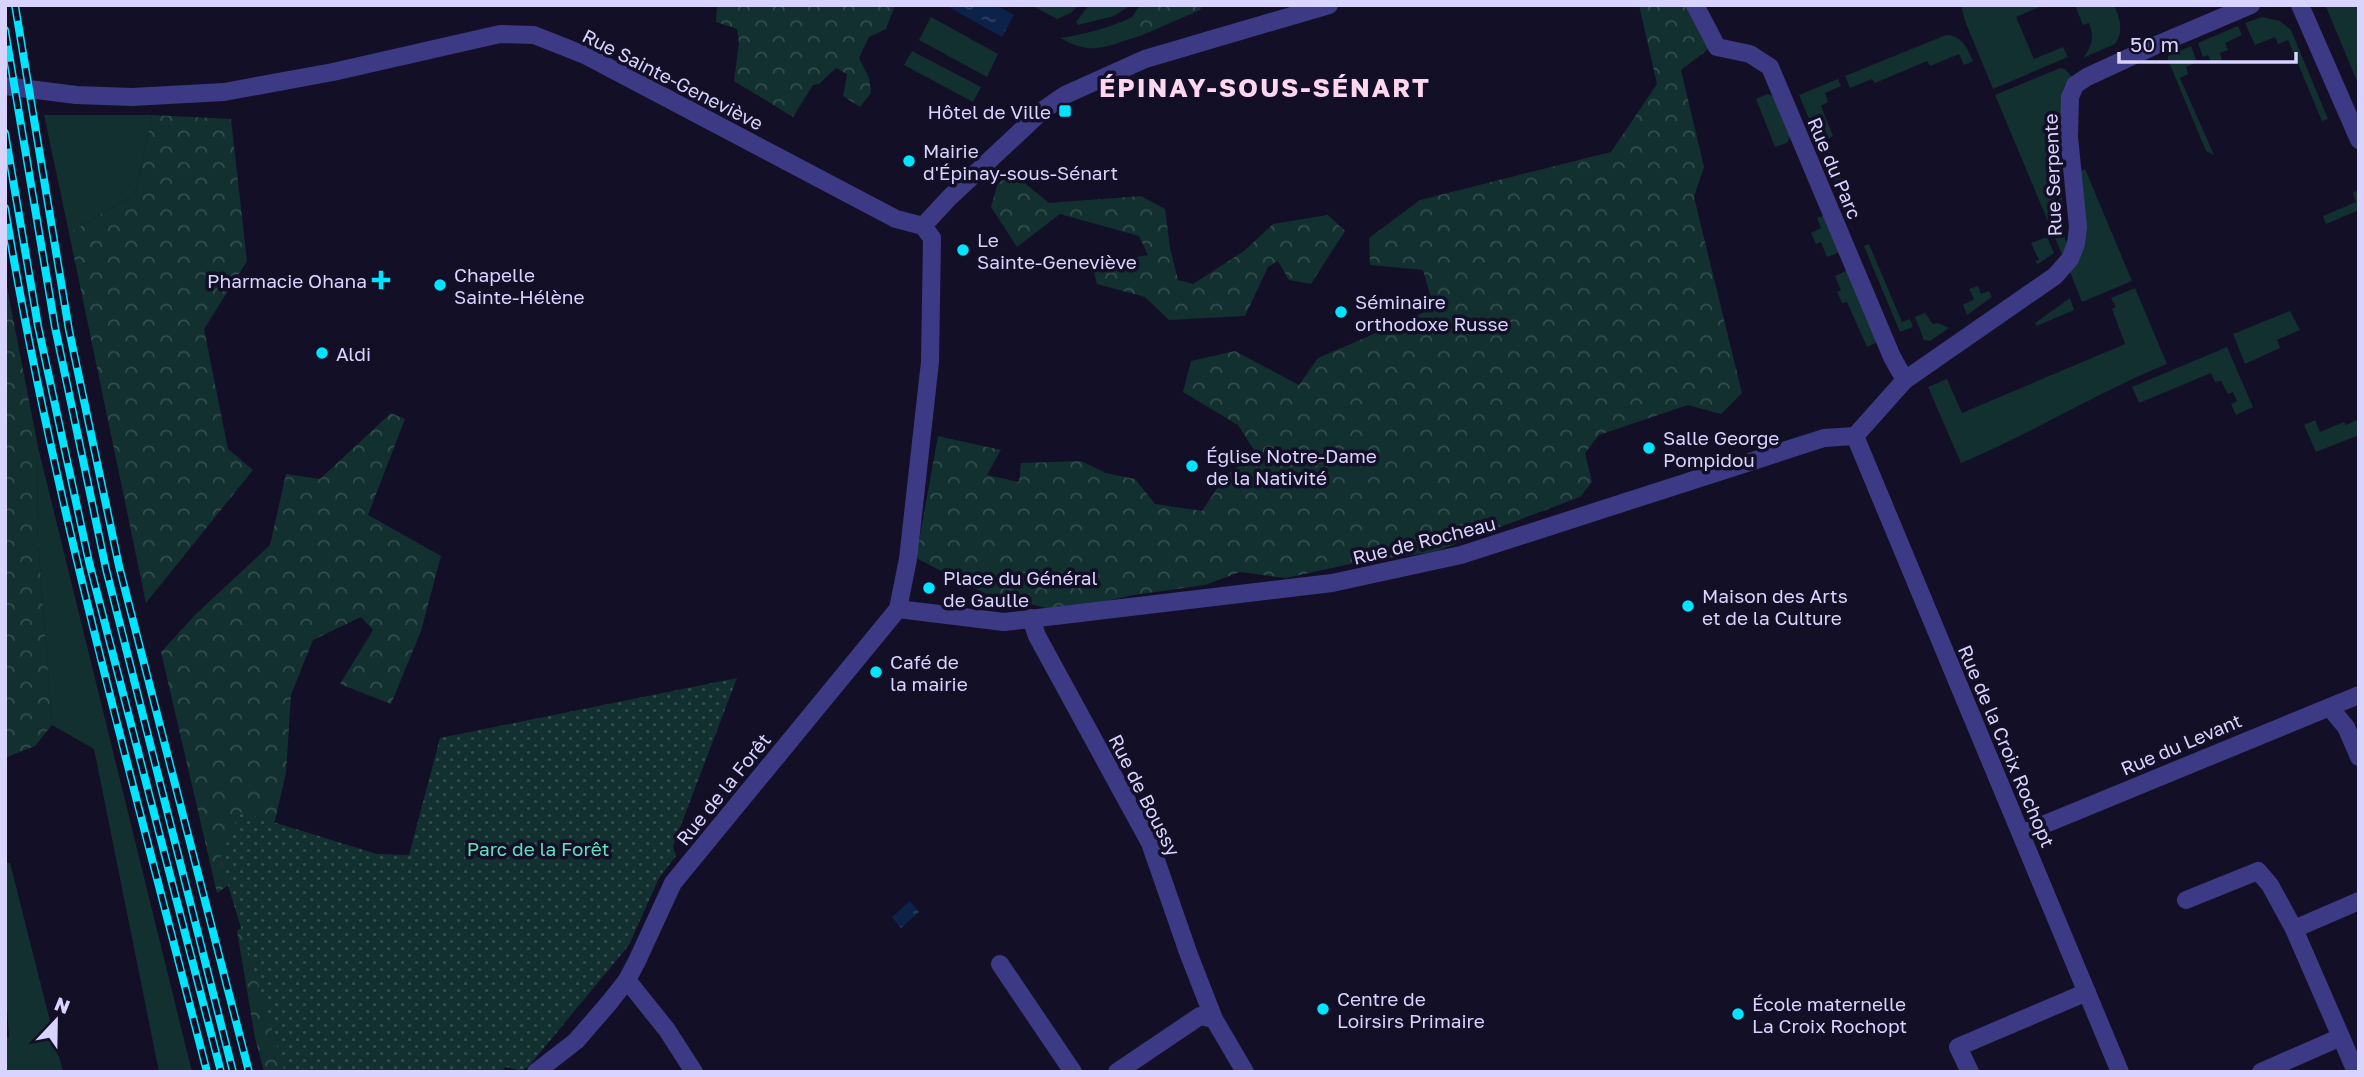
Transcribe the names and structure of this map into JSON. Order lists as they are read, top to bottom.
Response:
{
  "streets": {
    "street": [
      "Rue Sainte-Geneviève",
      "Rue du Parc",
      "Rue Serpente",
      "Rue de Rocheau",
      "Rue du Levant",
      "Rue de la Croix Rochopt",
      "Rue de la Forêt",
      "Rue de Boussy"
    ]
  },
  "crossings": [
    ["Rue du Parc", "Rue Serpente"],
    ["Rue Serpente", "Rue de Rocheau"],
    ["Rue Serpente", "Rue de la Croix Rochopt"],
    ["Rue de Rocheau", "Rue de la Croix Rochopt"],
    ["Rue de Rocheau", "Rue de la Forêt"],
    ["Rue de Rocheau", "Rue de Boussy"],
    ["Rue du Levant", "Rue de la Croix Rochopt"]
  ],
  "districts": ["ÉPINAY-SOUS-SÉNART"],
  "parks": ["Parc de la Forêt"],
  "places": {
    "transit": ["Hôtel de Ville"],
    "other": [
      "Mairie d'Épinay-sous-Sénart",
      "Le Sainte-Geneviève",
      "Chapelle Sainte-Hélène",
      "Séminaire orthodoxe Russe",
      "Aldi",
      "Salle George Pompidou",
      "Église Notre-Dame de la Nativité",
      "Place du Général de Gaulle",
      "Maison des Arts et de la Culture",
      "Café de la mairie",
      "Centre de Loirsirs Primaire",
      "École maternelle La Croix Rochopt"
    ],
    "health": ["Pharmacie Ohana"]
  },
  "scale_bar": "50 m",
  "north": "top"
}
